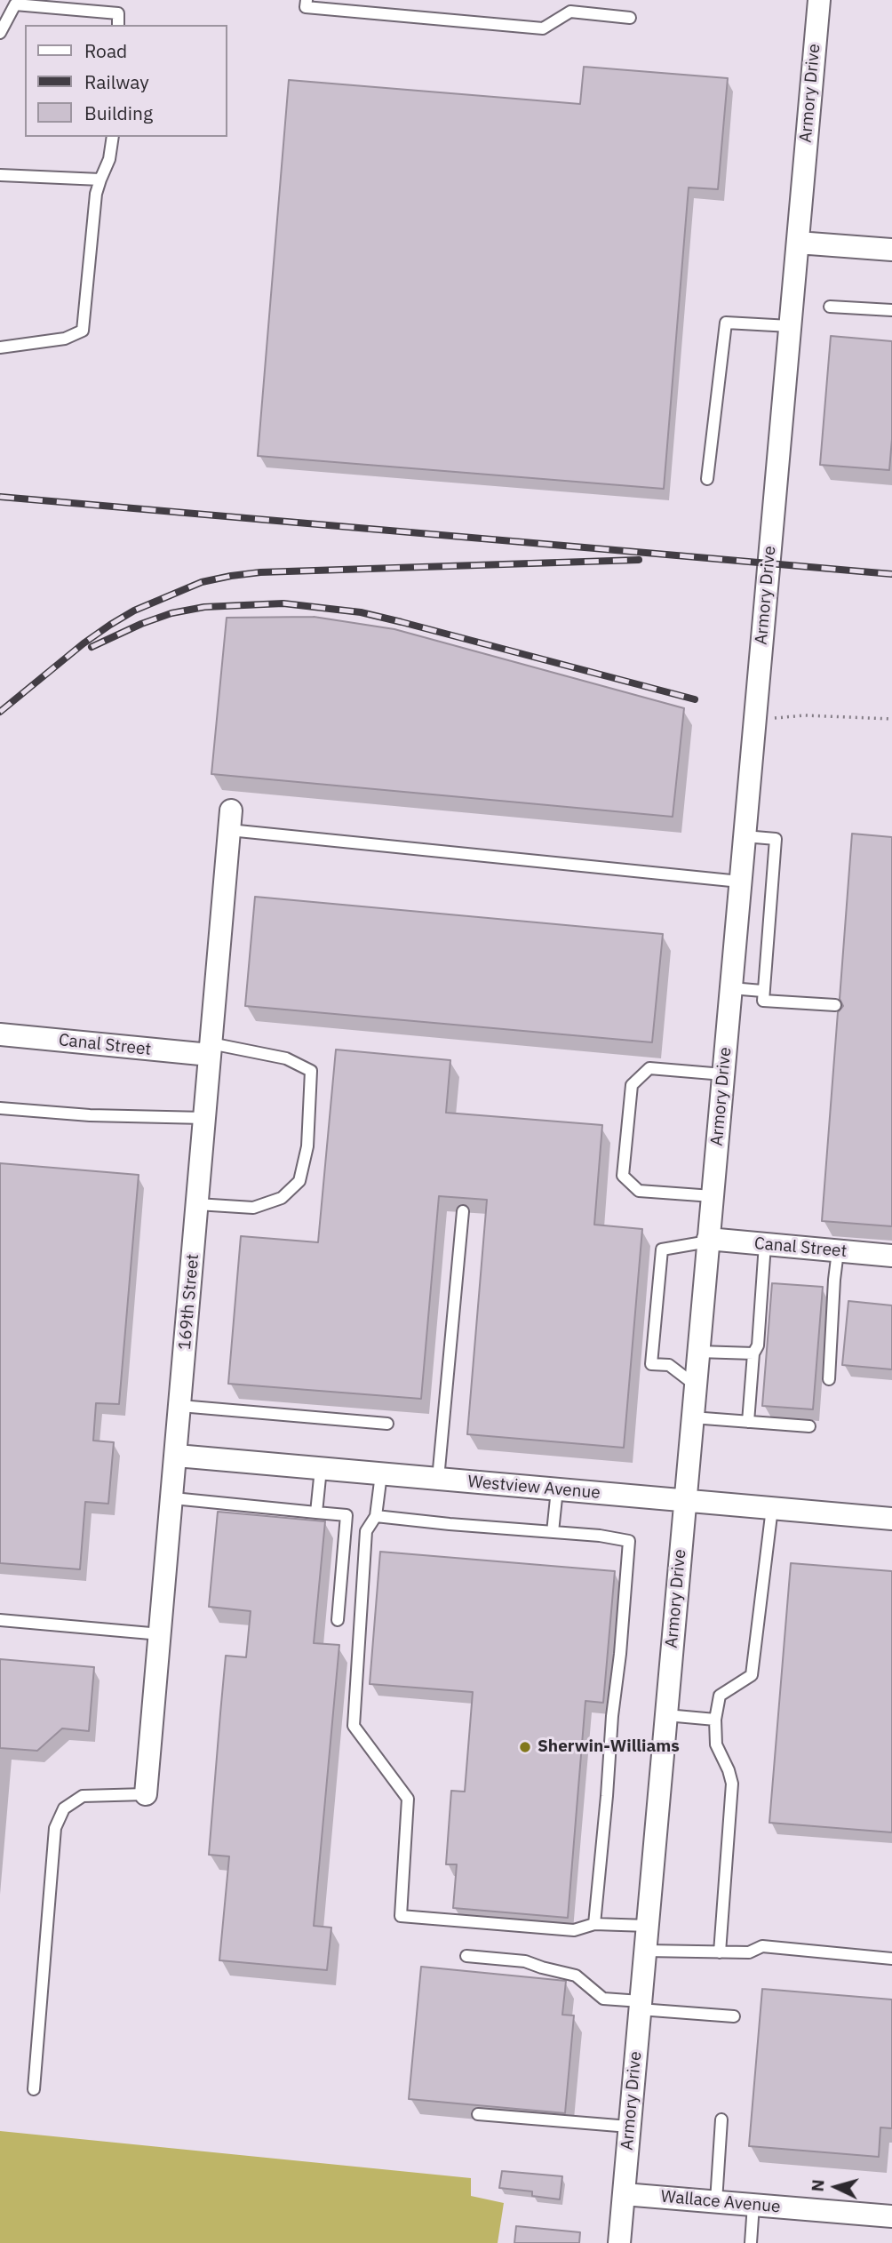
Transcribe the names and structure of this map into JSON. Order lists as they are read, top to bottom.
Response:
{
  "streets": {
    "street": [
      "Armory Drive",
      "Canal Street",
      "169th Street",
      "Westview Avenue",
      "Wallace Avenue"
    ]
  },
  "crossings": [
    ["Armory Drive", "Canal Street"],
    ["Armory Drive", "Westview Avenue"],
    ["Armory Drive", "Wallace Avenue"],
    ["Canal Street", "169th Street"],
    ["169th Street", "Westview Avenue"]
  ],
  "places": ["Sherwin-Williams"],
  "legend": ["Road", "Railway", "Building"],
  "north": "left"
}
